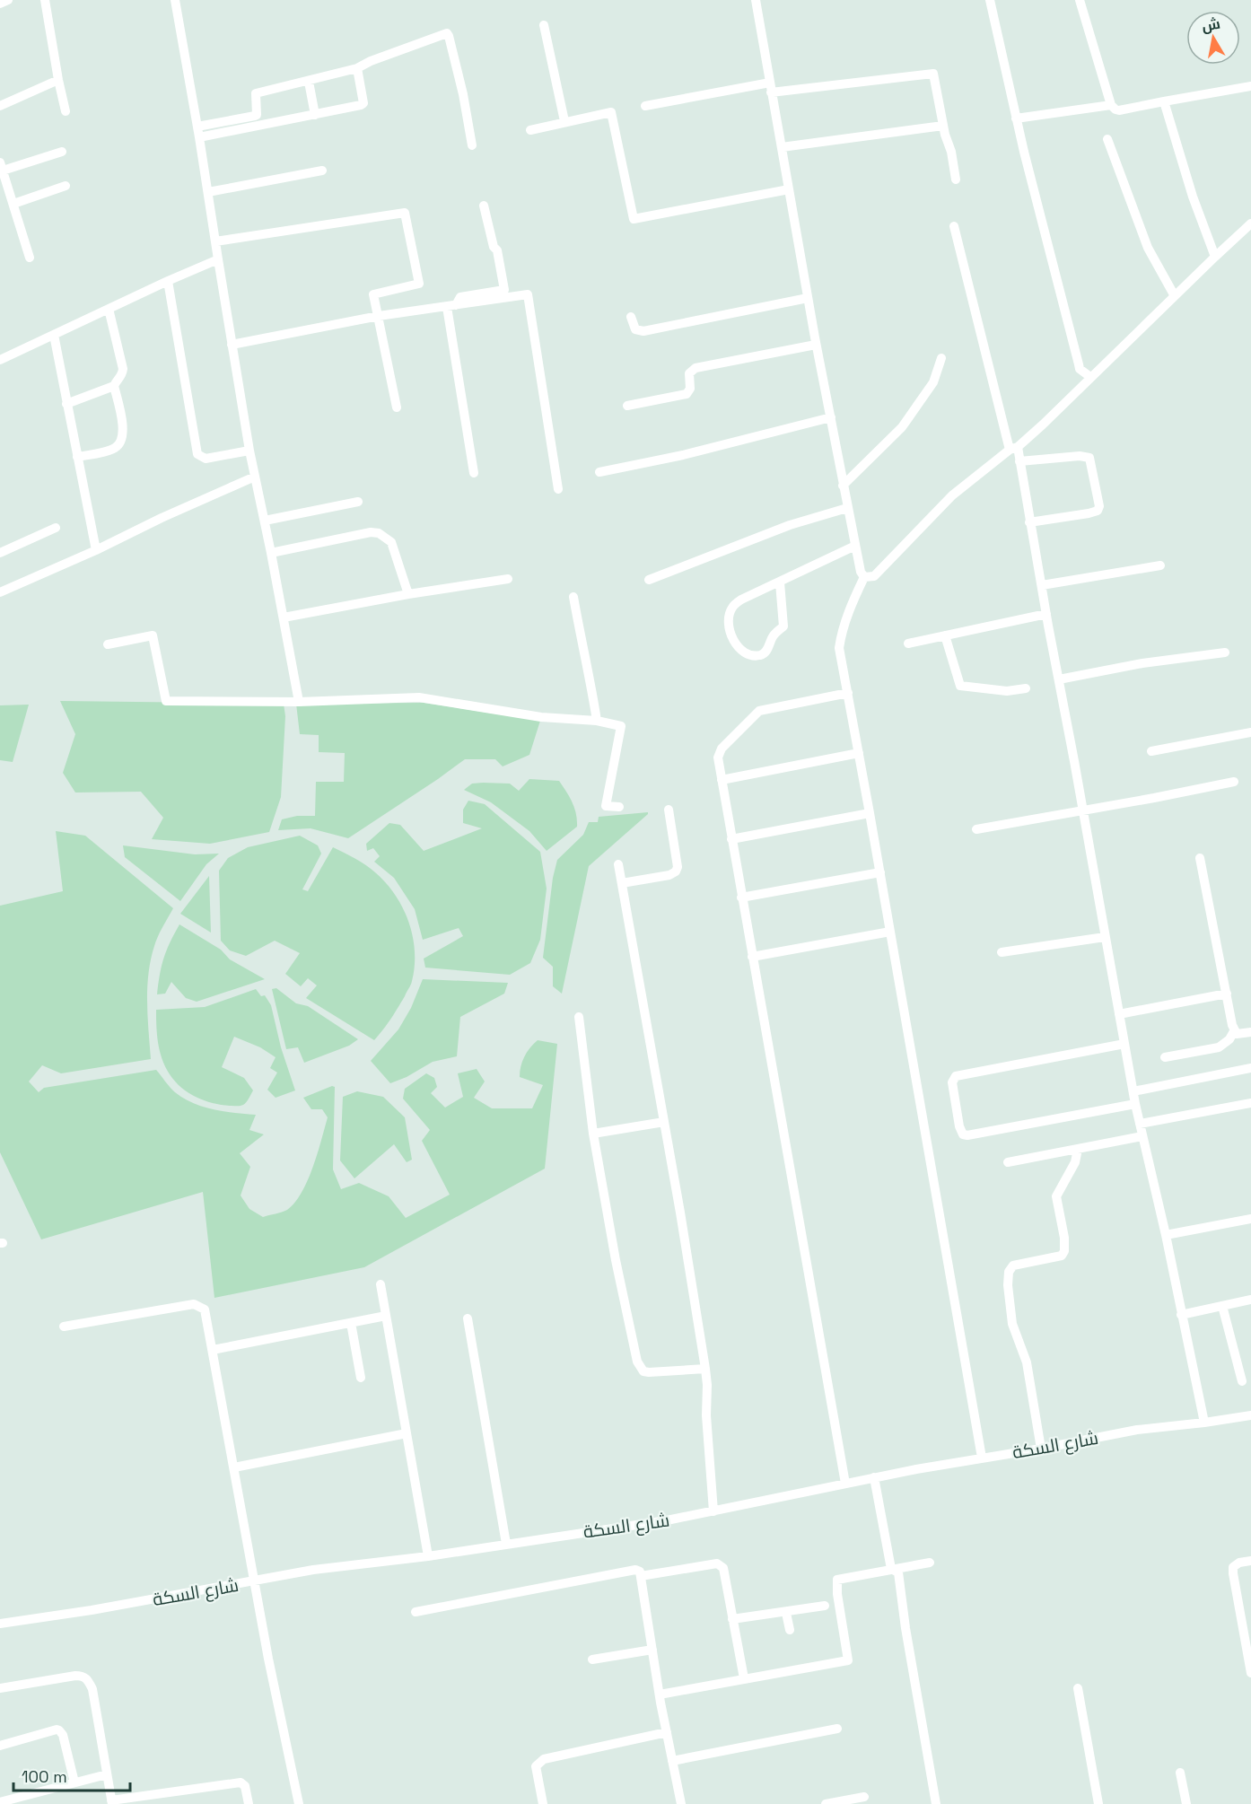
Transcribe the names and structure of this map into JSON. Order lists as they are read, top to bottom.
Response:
{
  "streets": {
    "street": ["شارع السكة"]
  },
  "scale_bar": "100 m",
  "north": "top"
}
